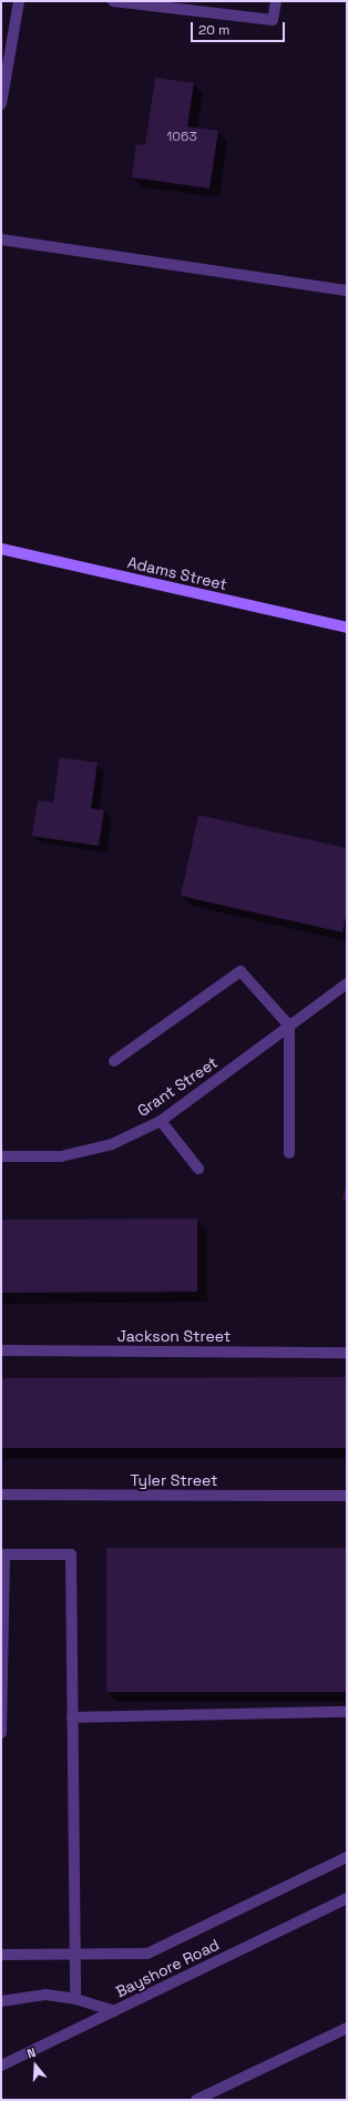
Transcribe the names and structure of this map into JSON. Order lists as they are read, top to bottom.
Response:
{
  "streets": {
    "street": [
      "Adams Street",
      "Grant Street",
      "Jackson Street",
      "Tyler Street",
      "Bayshore Road"
    ]
  },
  "house_numbers": ["1063"],
  "scale_bar": "20 m",
  "north": "top"
}
